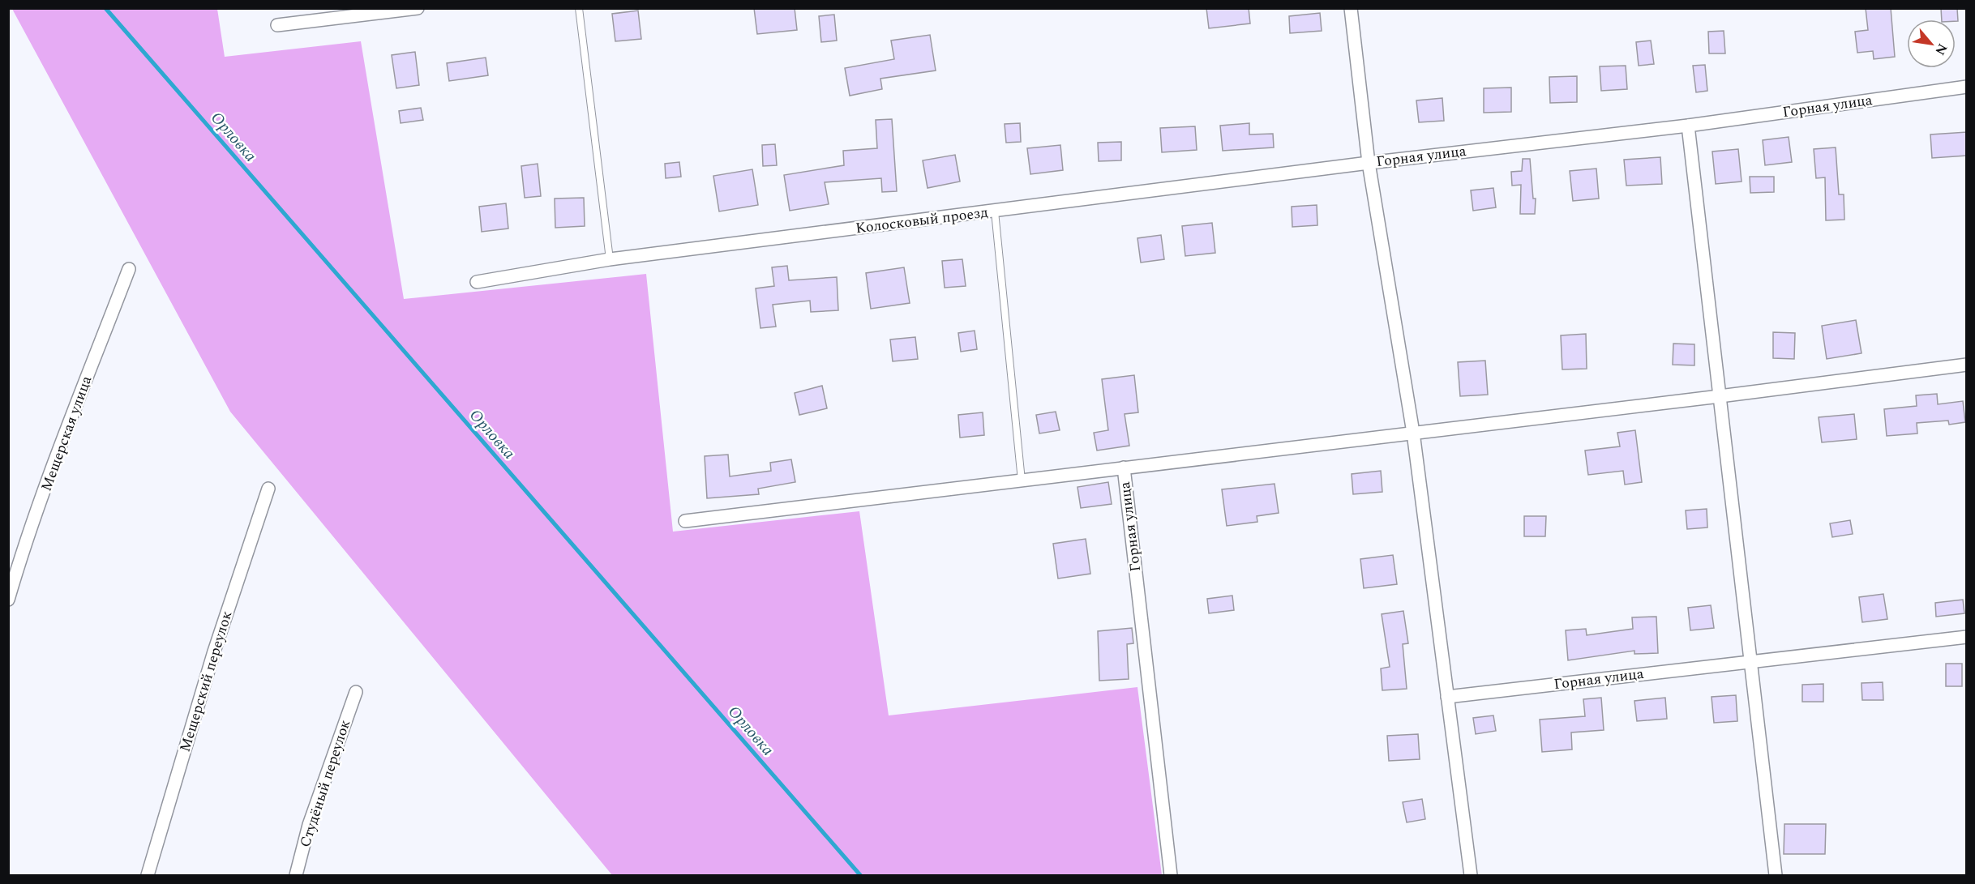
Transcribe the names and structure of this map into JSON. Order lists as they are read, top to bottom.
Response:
{
  "streets": {
    "street": [
      "Горная улица",
      "Колосковый проезд",
      "Мещерская улица",
      "Мещерский переулок",
      "Студёный переулок"
    ]
  },
  "crossings": [
    ["Горная улица", "Колосковый проезд"]
  ],
  "water": ["Орловка"],
  "north": "bottom right"
}
